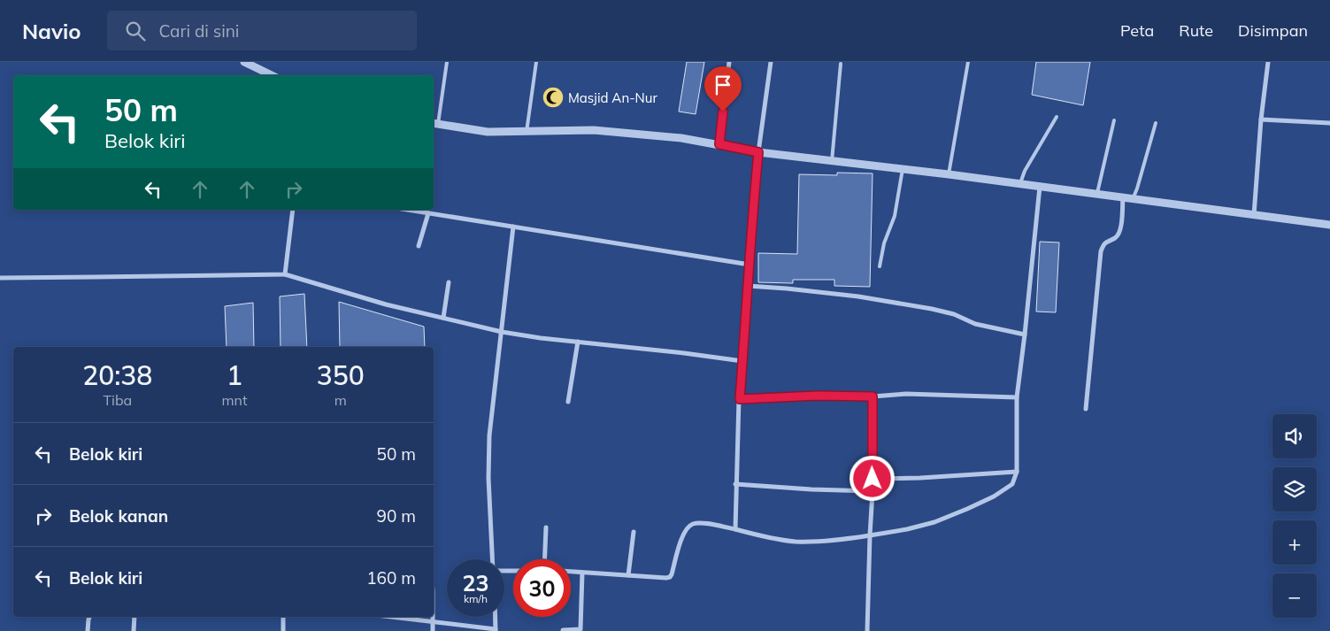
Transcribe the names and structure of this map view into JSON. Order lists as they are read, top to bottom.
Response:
{
  "places": {
    "mosque": ["Masjid An-Nur"]
  },
  "page": {
    "header": "Navio",
    "search": "Cari di sini",
    "nav": ["Peta", "Rute", "Disimpan"],
    "turn": ["50 m", "Belok kiri"],
    "eta": [
      "20:38",
      "Tiba",
      "1",
      "mnt",
      "350",
      "m"
    ],
    "map_buttons": ["+", "−"],
    "list": [
      {
        "name": "Belok kiri",
        "value": "50 m"
      },
      {
        "name": "Belok kanan",
        "value": "90 m"
      },
      {
        "name": "Belok kiri",
        "value": "160 m"
      }
    ],
    "speed": "23 km/h",
    "limit": "30"
  }
}
